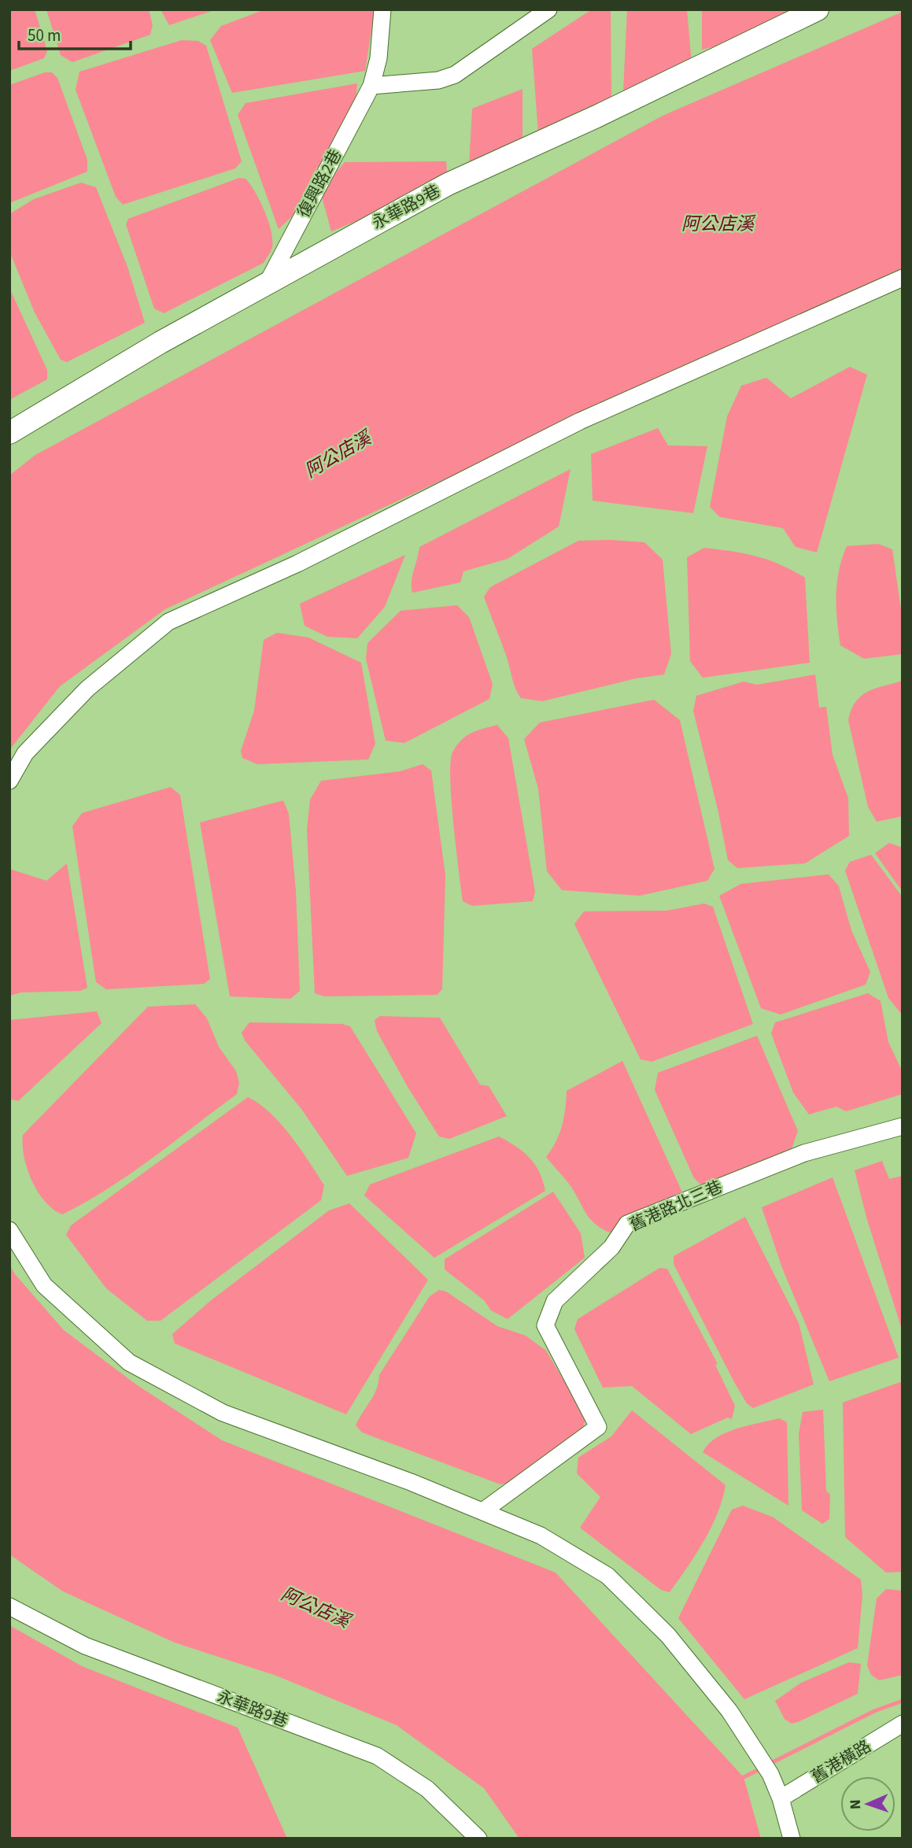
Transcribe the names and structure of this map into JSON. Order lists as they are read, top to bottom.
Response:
{
  "streets": {
    "street": [
      "復興路2巷",
      "永華路9巷",
      "舊港路北三巷",
      "舊港橫路"
    ]
  },
  "crossings": [
    ["復興路2巷", "永華路9巷"]
  ],
  "water": ["阿公店溪"],
  "scale_bar": "50 m",
  "north": "left"
}
